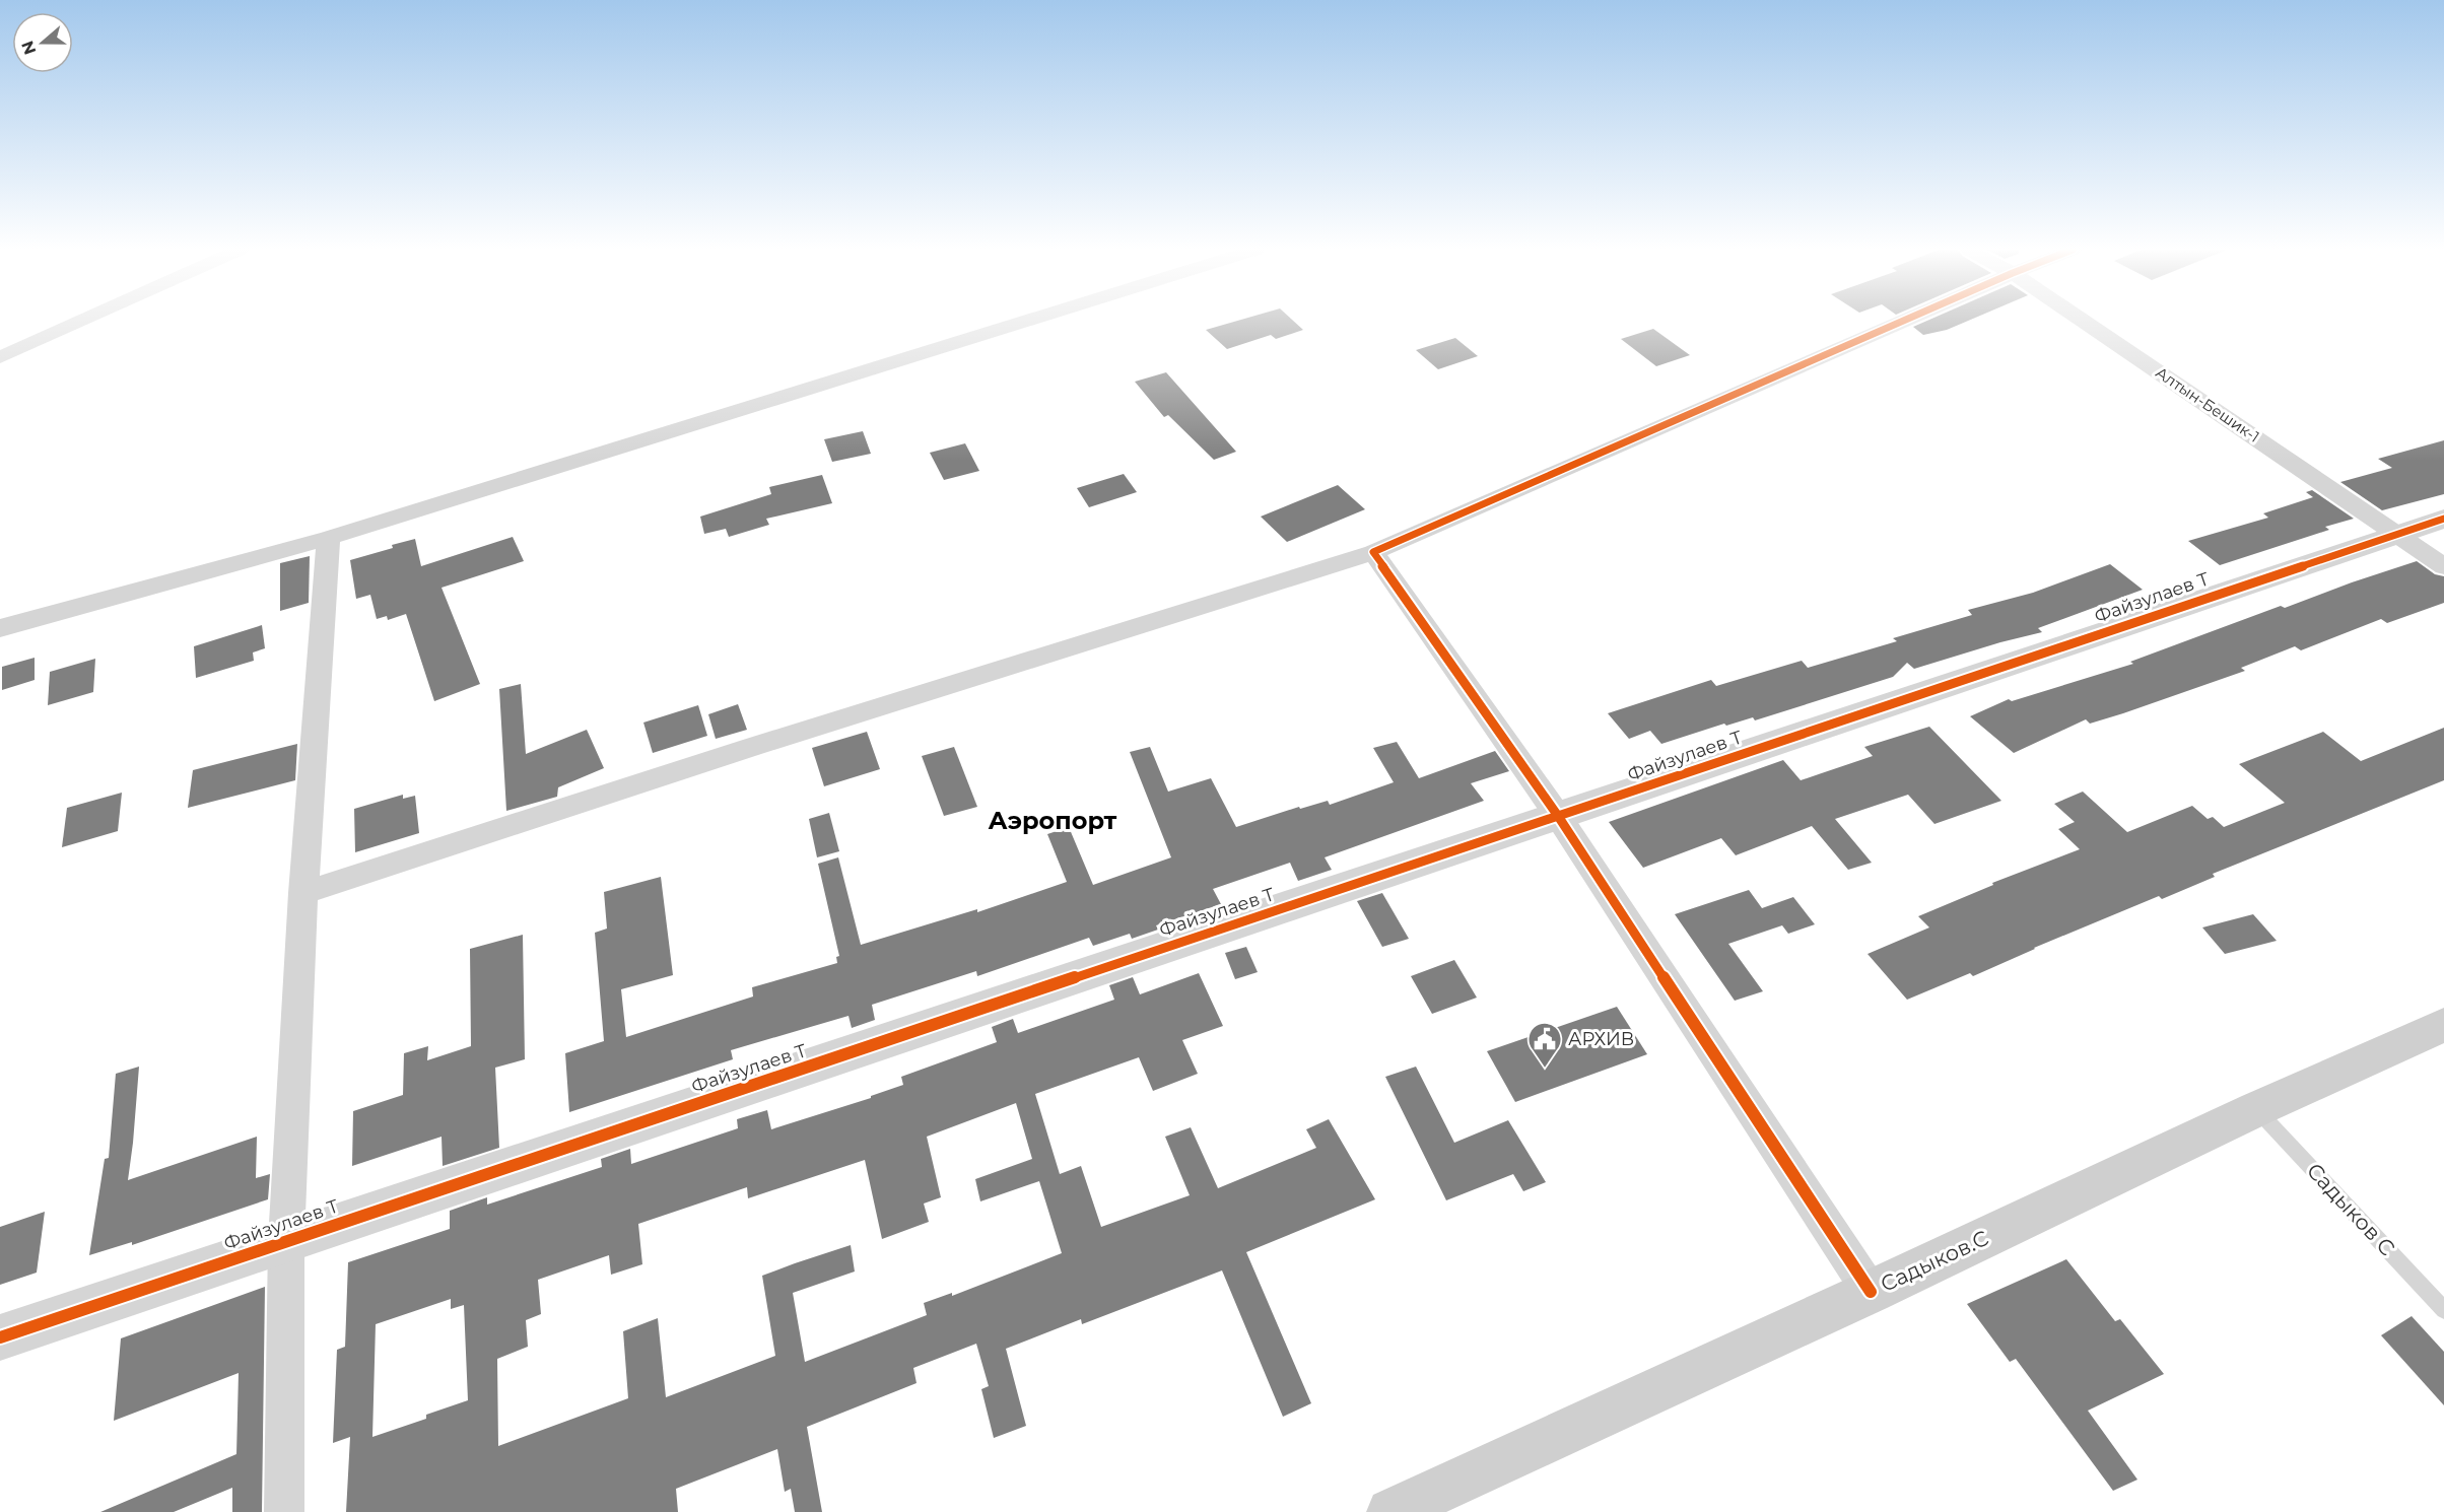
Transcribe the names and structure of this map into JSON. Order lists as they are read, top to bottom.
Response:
{
  "streets": {
    "main road": ["Садыков.С"],
    "street": ["Алтын-Бешик-1", "Файзулаев Т"],
    "lane": ["Садыков С"]
  },
  "crossings": [
    ["Алтын-Бешик-1", "Файзулаев Т"],
    ["Садыков С", "Садыков.С"]
  ],
  "districts": ["Аэропорт"],
  "places": {
    "public building": ["АРХИВ"]
  },
  "north": "left"
}
